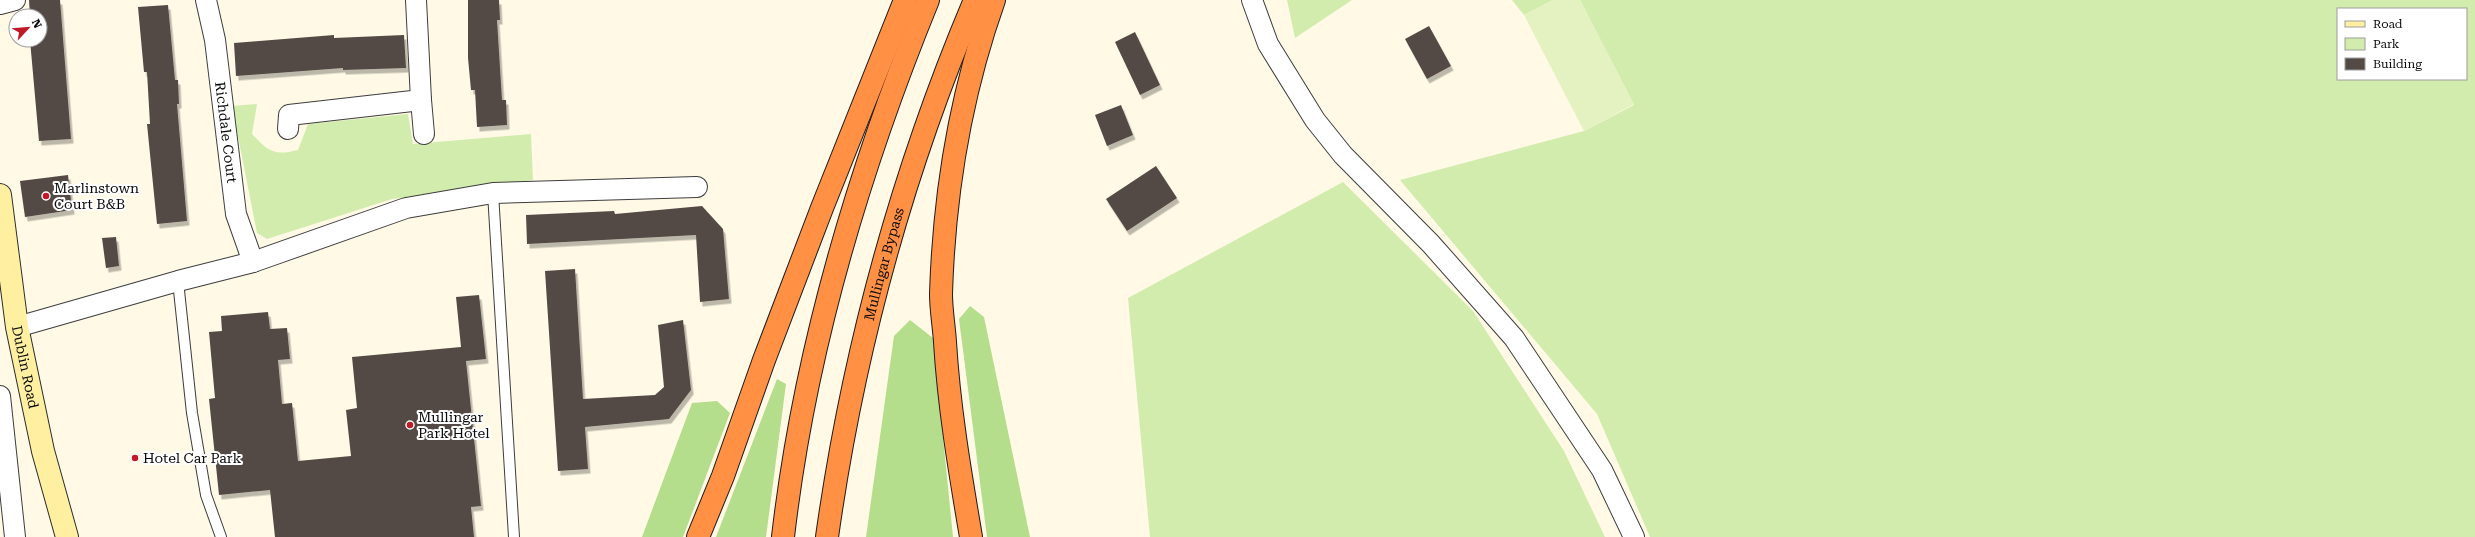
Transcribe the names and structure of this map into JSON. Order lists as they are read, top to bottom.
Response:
{
  "streets": {
    "highway": ["Mullingar Bypass"],
    "main road": ["Dublin Road"],
    "street": ["Richdale Court"]
  },
  "places": ["Marlinstown Court B&B", "Mullingar Park Hotel", "Hotel Car Park"],
  "legend": ["Road", "Park", "Building"],
  "north": "top right"
}
